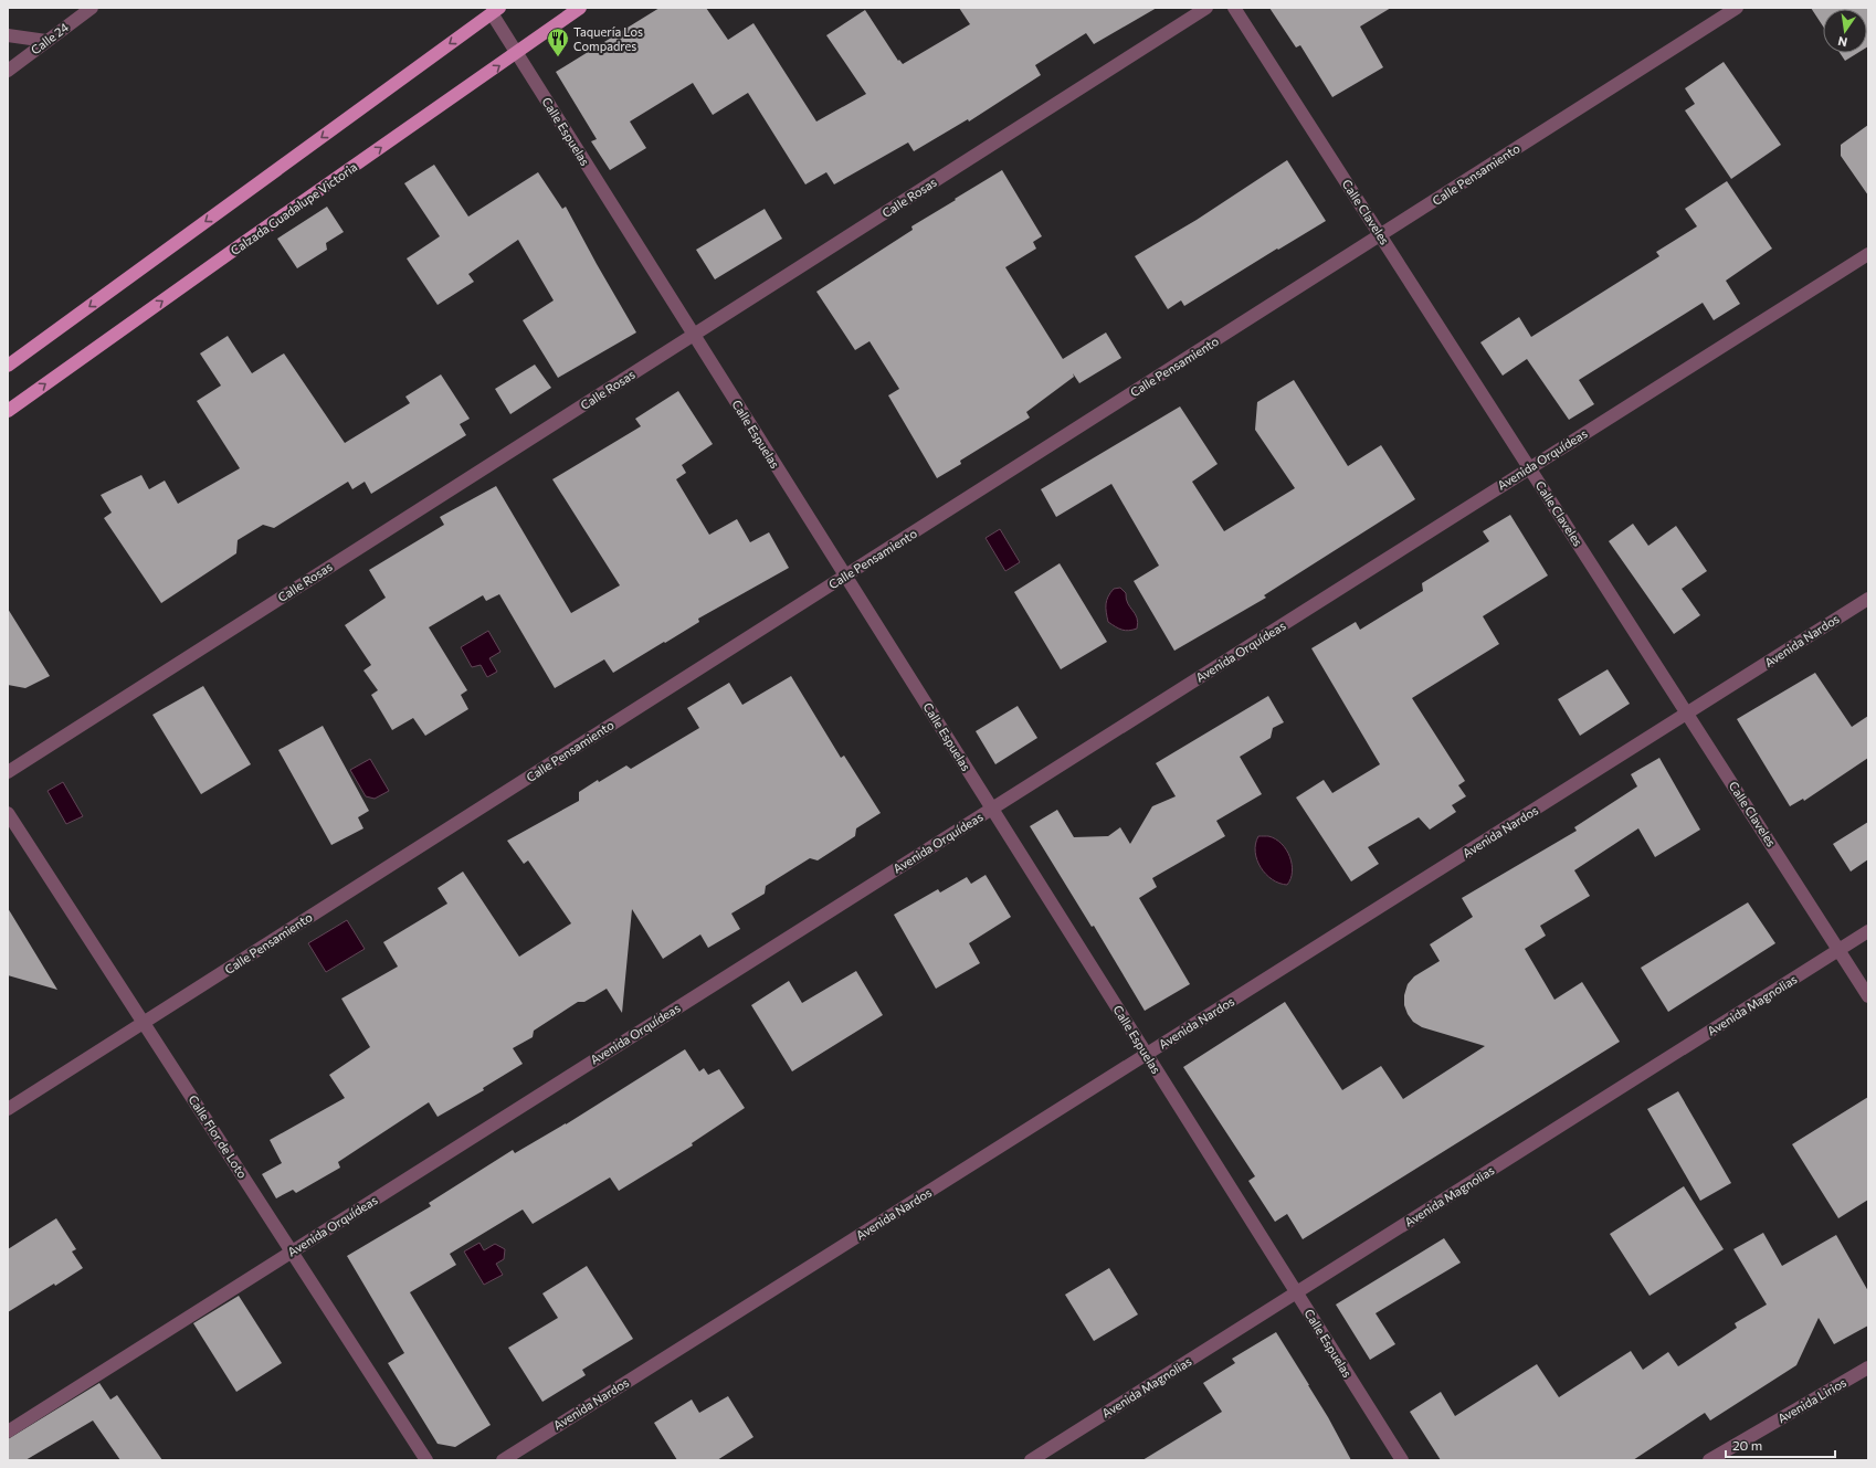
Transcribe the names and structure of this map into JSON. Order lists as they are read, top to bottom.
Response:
{
  "streets": {
    "main road": ["Calzada Guadalupe Victoria"],
    "street": [
      "Calle 24",
      "Calle Espuelas",
      "Calle Pensamiento",
      "Calle Rosas",
      "Calle Claveles",
      "Avenida Orquídeas",
      "Avenida Nardos",
      "Avenida Magnolias",
      "Calle Flor de Loto",
      "Avenida Lirios"
    ]
  },
  "crossings": [
    ["Calle Espuelas", "Calle Pensamiento"],
    ["Calle Espuelas", "Calle Rosas"],
    ["Calle Espuelas", "Calzada Guadalupe Victoria"],
    ["Calle Espuelas", "Avenida Orquídeas"],
    ["Calle Espuelas", "Avenida Nardos"],
    ["Calle Espuelas", "Avenida Magnolias"],
    ["Calle Pensamiento", "Calle Claveles"],
    ["Calle Pensamiento", "Calle Flor de Loto"],
    ["Calle Claveles", "Avenida Orquídeas"],
    ["Calle Claveles", "Avenida Nardos"],
    ["Calle Claveles", "Avenida Magnolias"],
    ["Avenida Orquídeas", "Calle Flor de Loto"]
  ],
  "places": {
    "restaurant": ["Taquería Los Compadres"]
  },
  "scale_bar": "20 m",
  "north": "bottom"
}
